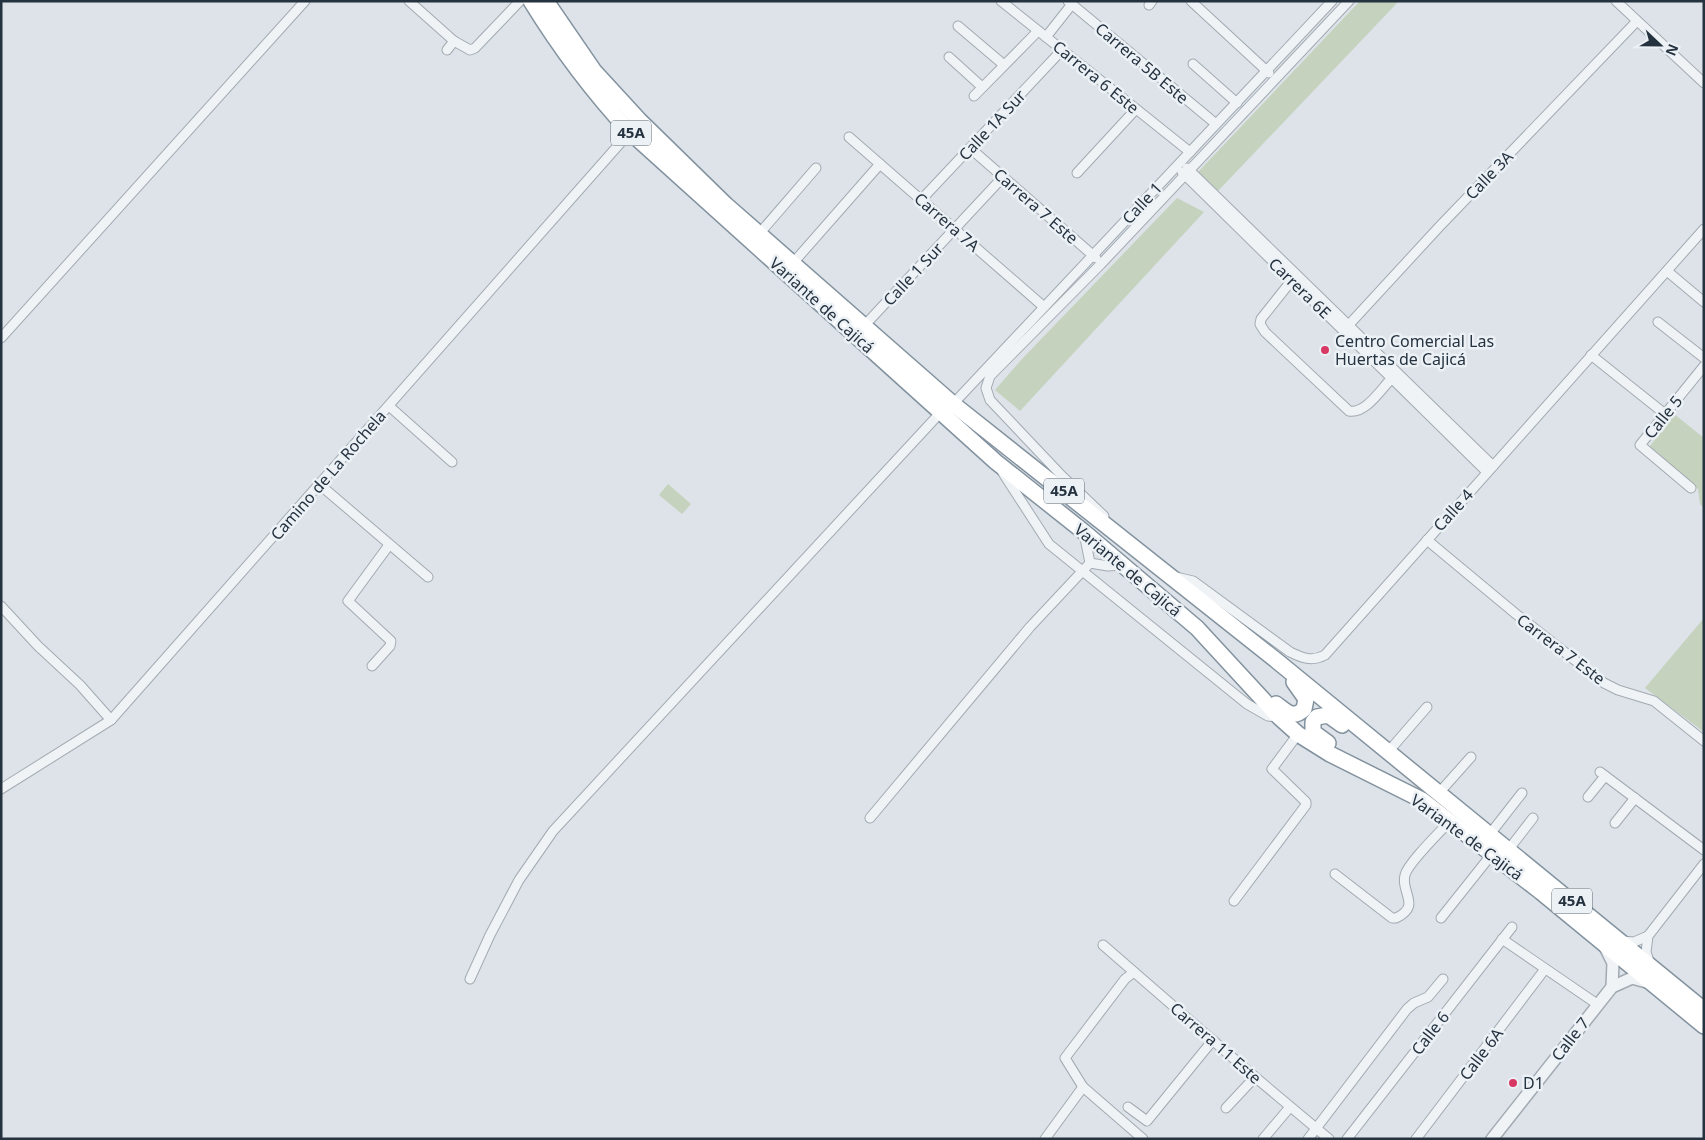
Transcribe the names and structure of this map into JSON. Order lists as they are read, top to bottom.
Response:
{
  "streets": {
    "highway": ["45A", "Variante de Cajicá"],
    "street": [
      "Carrera 5B Este",
      "Carrera 6 Este",
      "Calle 1A Sur",
      "Calle 3A",
      "Calle 1",
      "Carrera 7 Este",
      "Carrera 7A",
      "Calle 1 Sur",
      "Carrera 6E",
      "Calle 5",
      "Camino de La Rochela",
      "Calle 4",
      "Calle 6",
      "Calle 7",
      "Carrera 11 Este",
      "Calle 6A"
    ]
  },
  "crossings": [
    ["Carrera 5B Este", "Calle 1"],
    ["Carrera 6 Este", "Calle 1A Sur"],
    ["Carrera 6 Este", "Calle 1"],
    ["Calle 1A Sur", "Carrera 7 Este"],
    ["Calle 1A Sur", "Carrera 7A"],
    ["Calle 3A", "Carrera 6E"],
    ["Calle 1", "Carrera 7 Este"],
    ["Calle 1", "Carrera 7A"],
    ["Calle 1", "Carrera 6E"],
    ["Calle 1", "Variante de Cajicá"],
    ["Carrera 7 Este", "Calle 1 Sur"],
    ["Carrera 7 Este", "Calle 4"],
    ["Carrera 7A", "Calle 1 Sur"],
    ["Calle 1 Sur", "Variante de Cajicá"],
    ["Carrera 6E", "Calle 4"],
    ["Variante de Cajicá", "Camino de La Rochela"],
    ["Variante de Cajicá", "Calle 4"]
  ],
  "places": ["Centro Comercial Las Huertas de Cajicá", "D1"],
  "north": "right"
}
